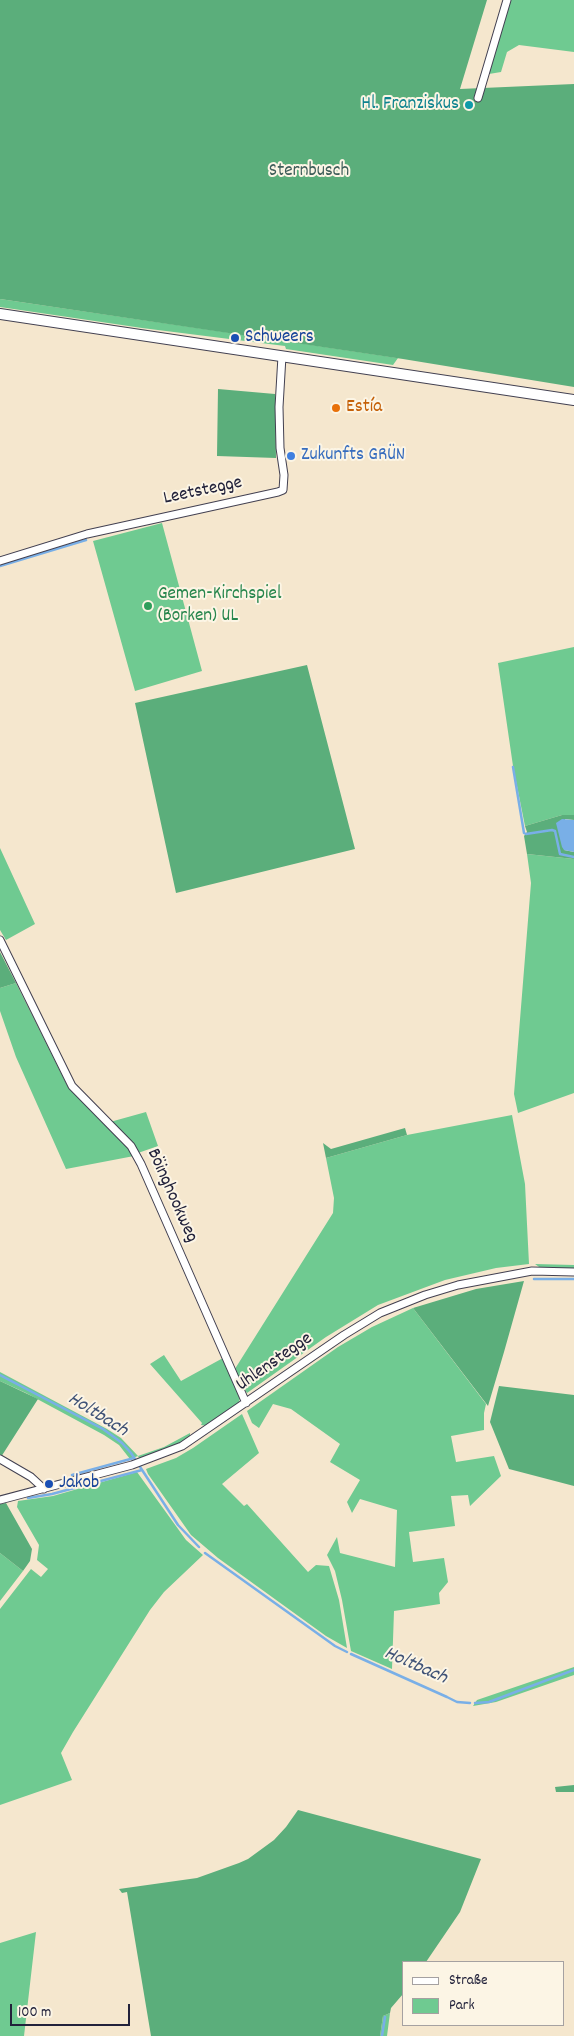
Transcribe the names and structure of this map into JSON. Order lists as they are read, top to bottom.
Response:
{
  "streets": {
    "street": ["Leetstegge", "Böinghookweg", "Uhlenstegge"]
  },
  "crossings": [
    ["Böinghookweg", "Uhlenstegge"]
  ],
  "water": ["Holtbach"],
  "parks": ["Sternbusch"],
  "places": [
    "Hl. Franziskus",
    "Schweers",
    "Estía",
    "Zukunfts GRÜN",
    "Gemen-Kirchspiel (Borken) UL",
    "Jakob"
  ],
  "legend": ["Straße", "Park"],
  "scale_bar": "100 m"
}
